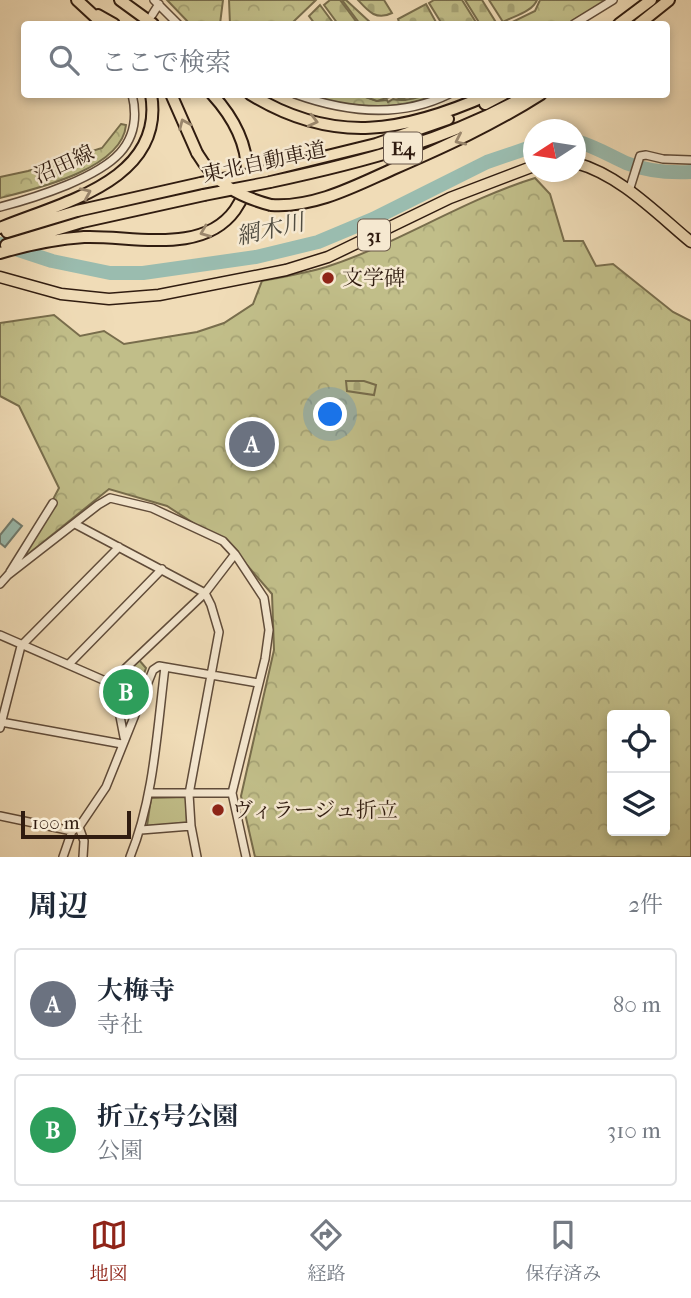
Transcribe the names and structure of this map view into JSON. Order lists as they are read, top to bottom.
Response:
{
  "streets": {
    "highway": ["E4", "東北自動車道"],
    "main road": ["31"],
    "street": ["沼田線"]
  },
  "water": ["網木川"],
  "places": ["文学碑", "ヴィラージュ折立"],
  "scale_bar": "100 m",
  "north": "left",
  "page": {
    "search": "ここで検索",
    "pins": ["A", "B"],
    "scale": "100 m",
    "heading": ["周辺", "2件"],
    "list": [
      {
        "mark": "A",
        "name": "大梅寺",
        "note": "寺社",
        "value": "80 m"
      },
      {
        "mark": "B",
        "name": "折立5号公園",
        "note": "公園",
        "value": "310 m"
      }
    ],
    "nav": ["地図", "経路", "保存済み"]
  }
}
